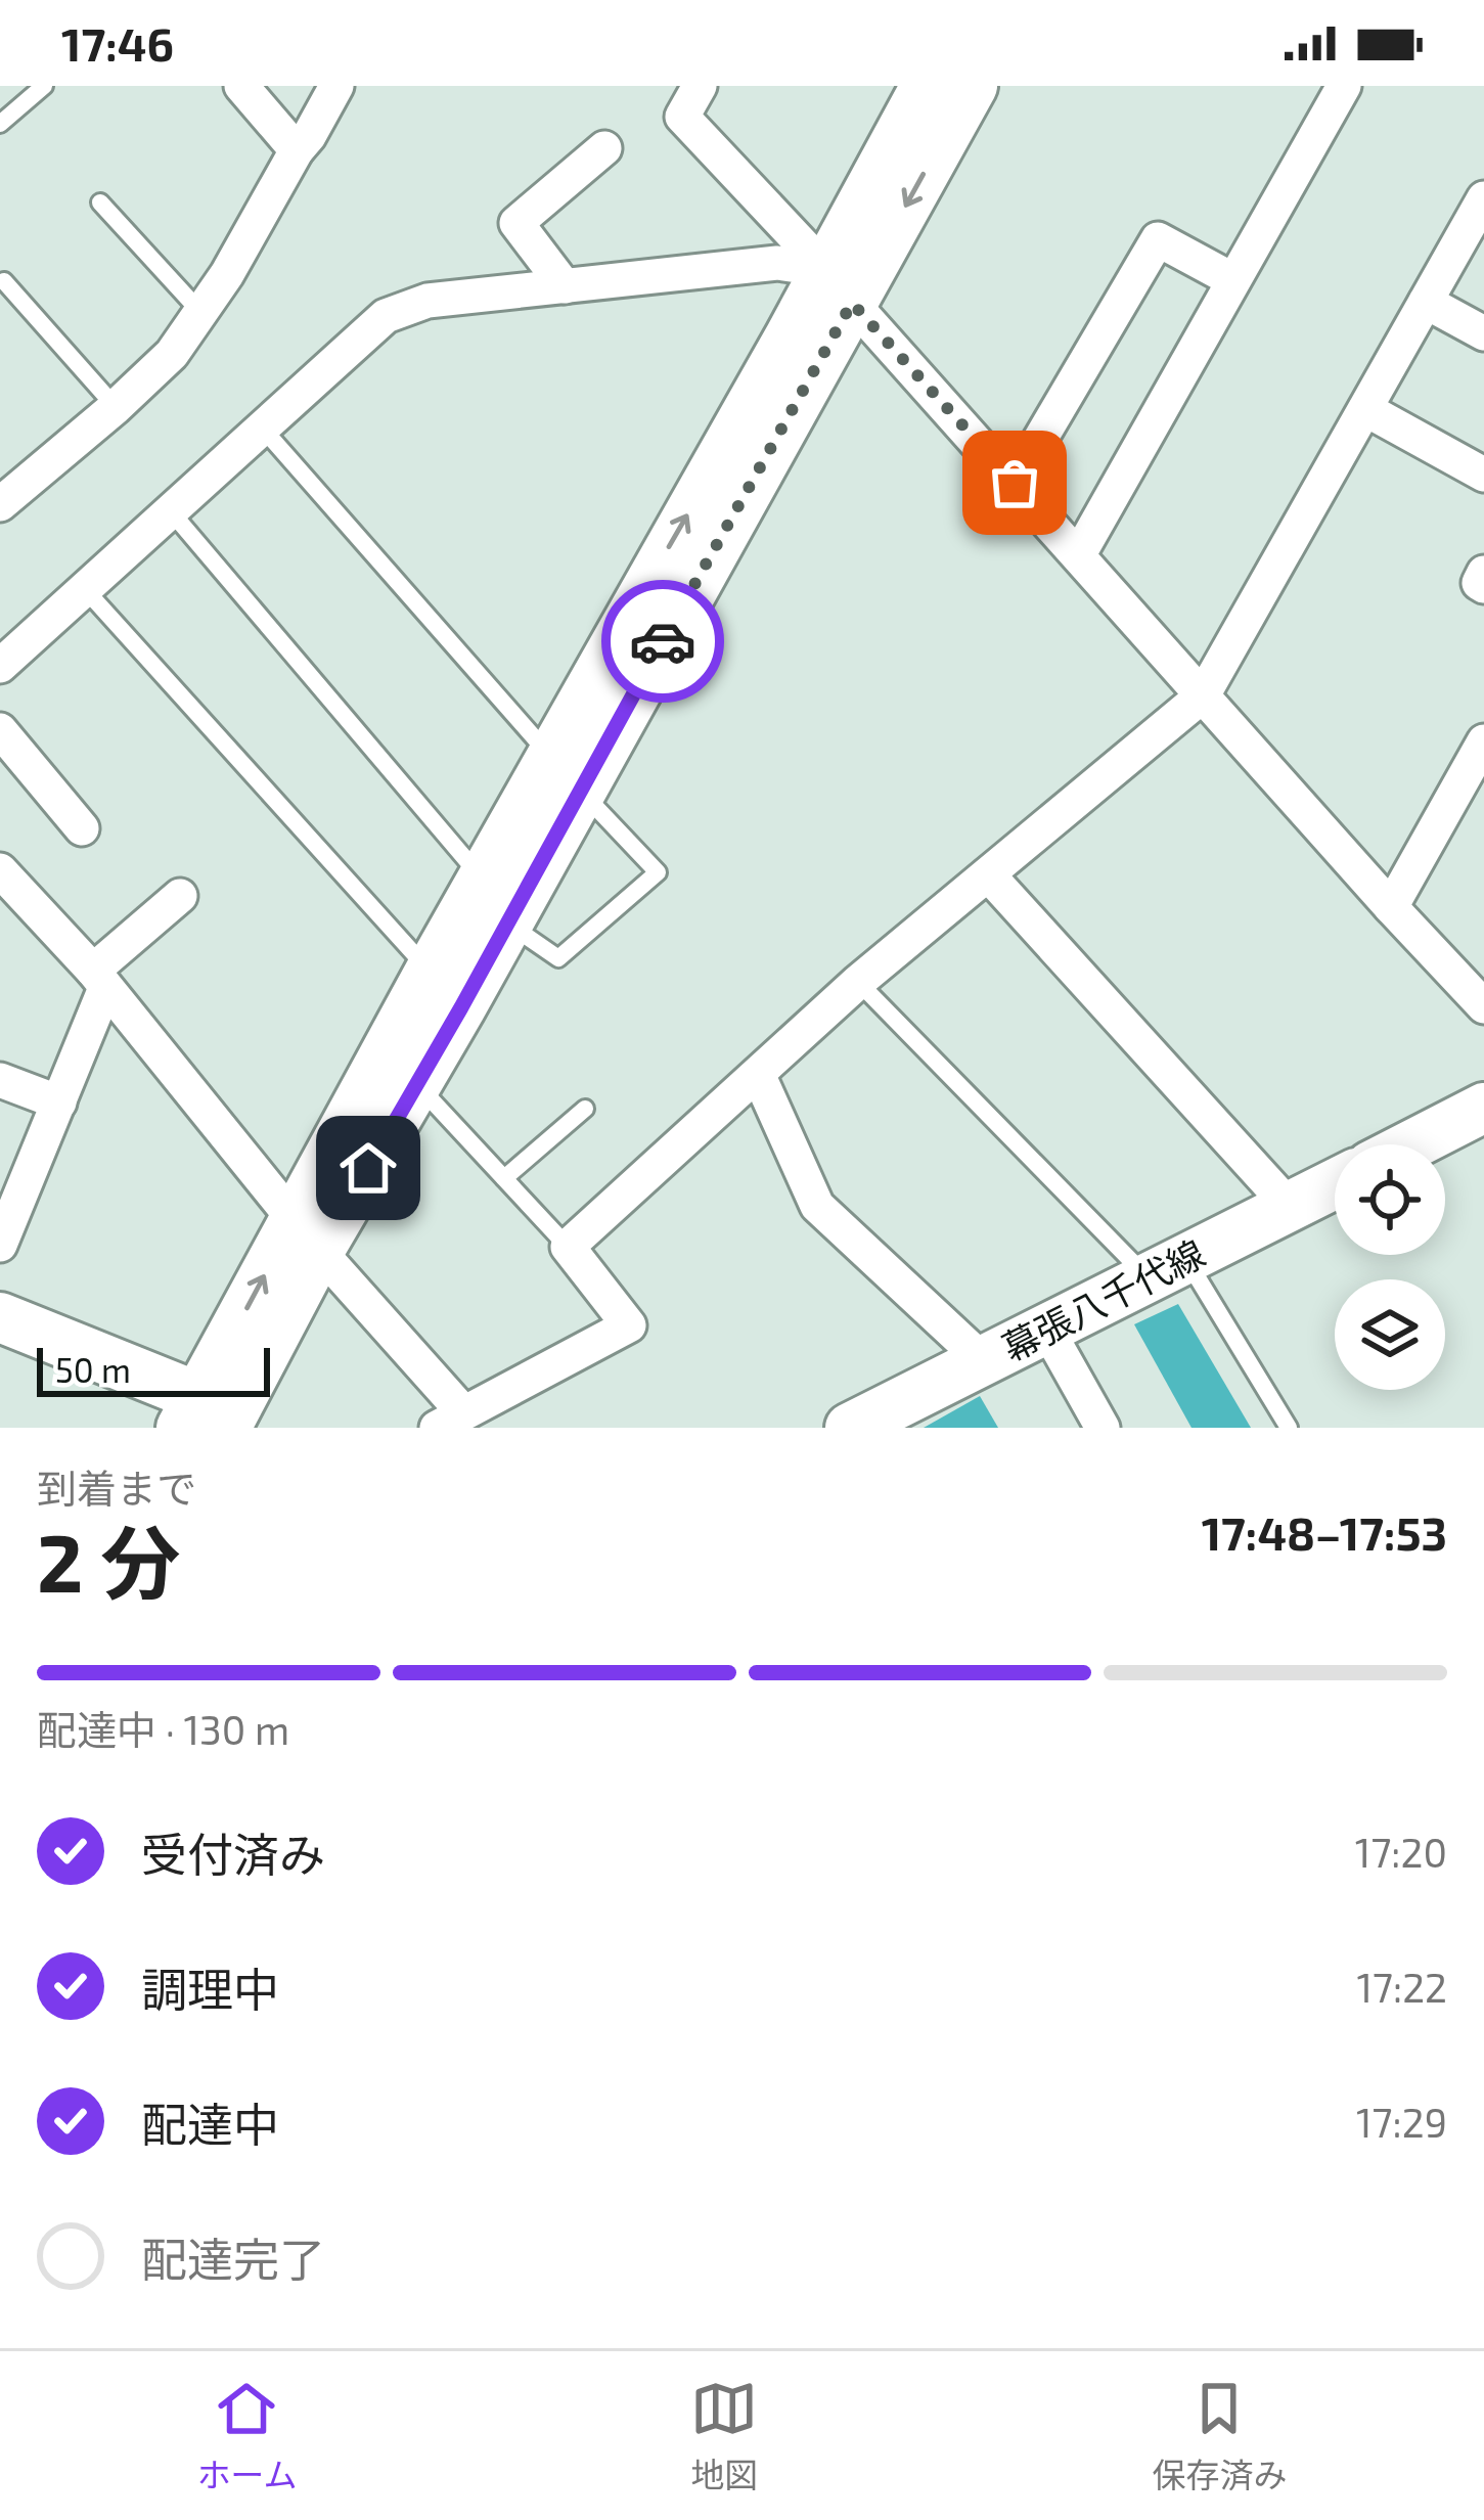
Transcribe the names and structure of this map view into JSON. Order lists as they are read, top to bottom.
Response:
{
  "streets": {
    "street": ["幕張八千代線"]
  },
  "scale_bar": "50 m",
  "page": {
    "status": "17:46",
    "scale": "50 m",
    "heading": ["2 分", "到着まで", "17:48–17:53"],
    "bar": "配達中 · 130 m",
    "list": [
      ["受付済み", "17:20"],
      ["調理中", "17:22"],
      ["配達中", "17:29"],
      "配達完了"
    ],
    "tabs": ["ホーム", "地図", "保存済み"]
  }
}
